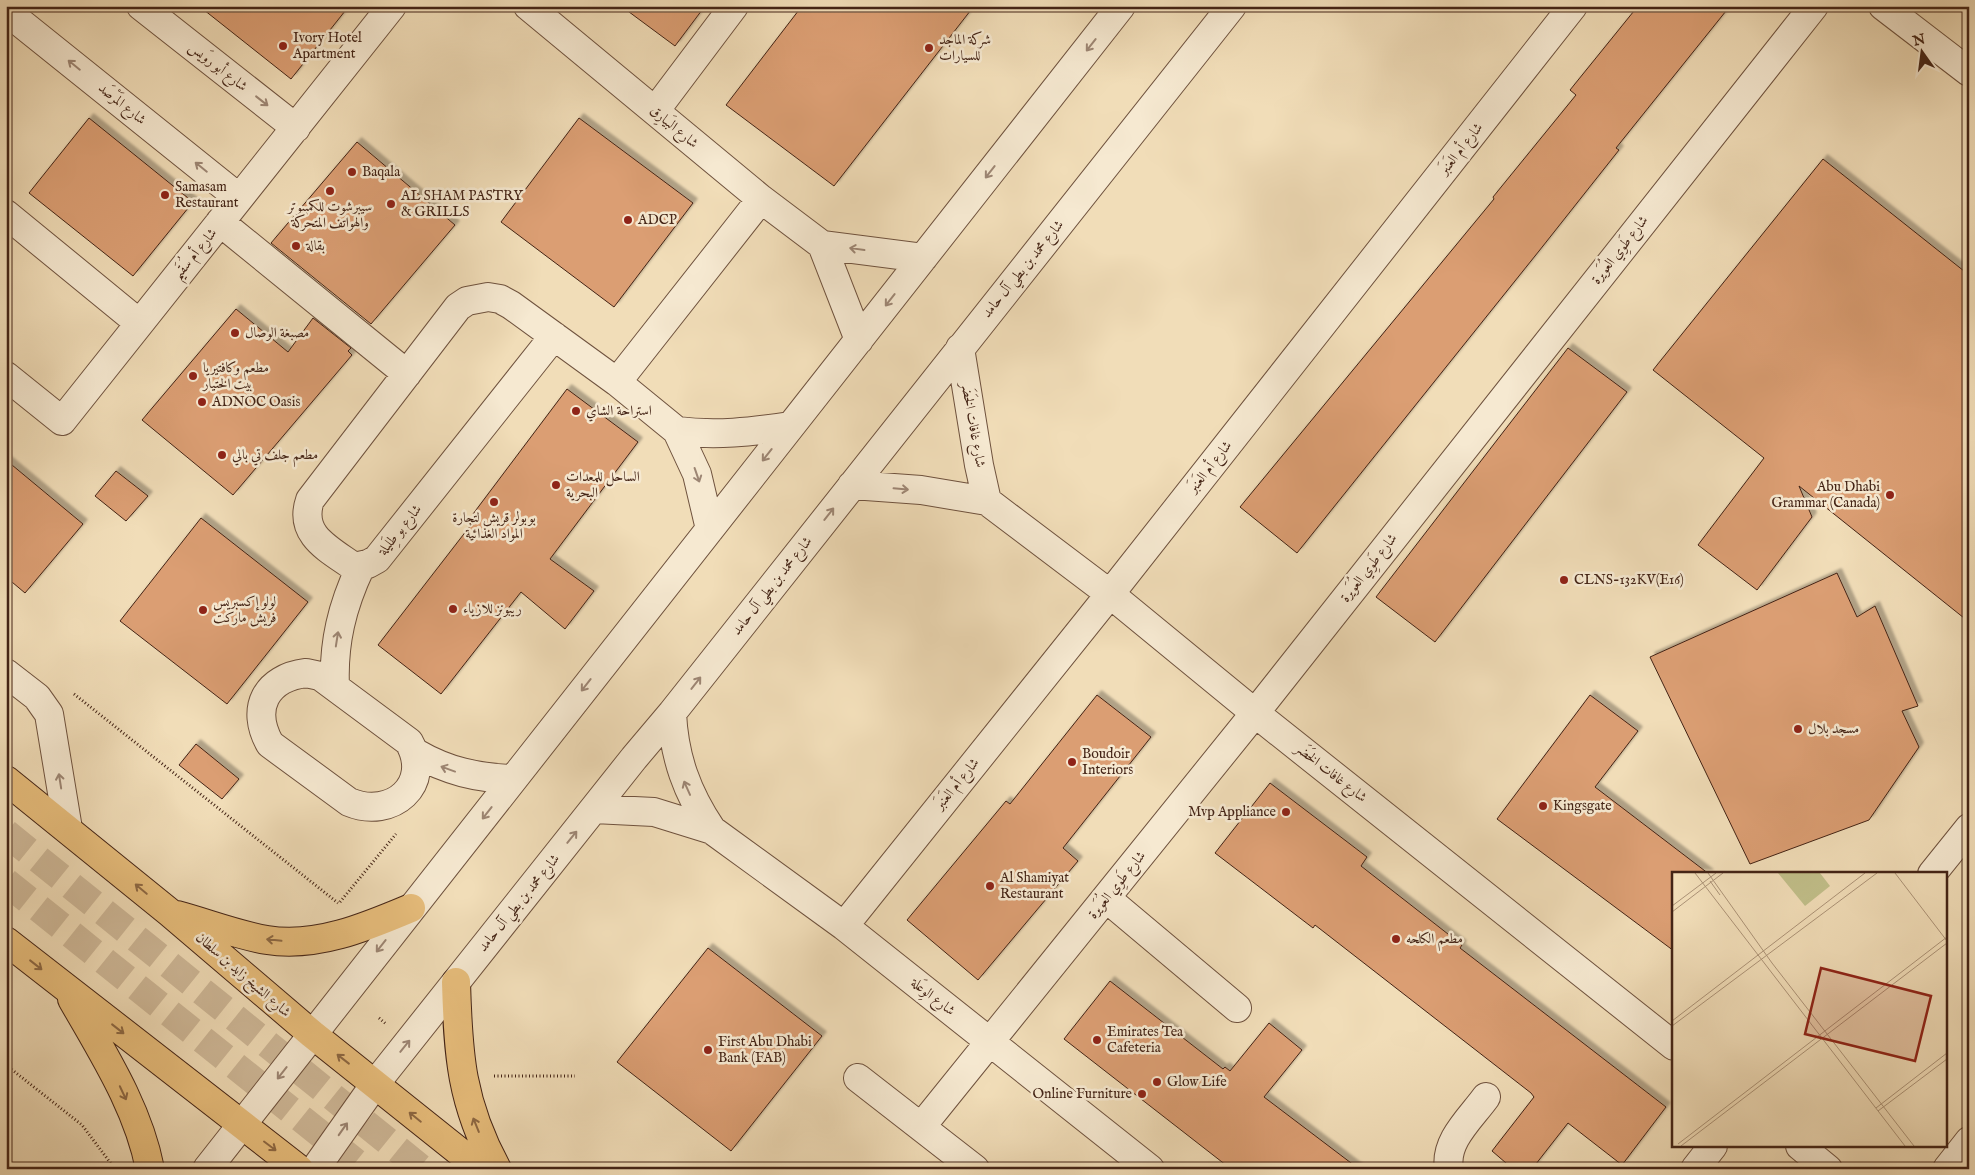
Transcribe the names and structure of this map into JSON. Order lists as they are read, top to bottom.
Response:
{
  "streets": {
    "main road": ["شارع الشيخ زايد بن سلطان"],
    "street": [
      "شارع أبو روَيس",
      "شارع المَرْصَد",
      "شارع البَيارِق",
      "شارع أم العَنبَر",
      "شارع طَوِي العُوَيرة",
      "شارع أم سُقَيم",
      "شارع محمد بن بطي آل حامد",
      "شارع غافات الخَضَر",
      "شارع بو طِلَيلة",
      "شارع الوِعَلة"
    ]
  },
  "crossings": [
    ["شارع أبو روَيس", "شارع أم سُقَيم"],
    ["شارع المَرْصَد", "شارع أم سُقَيم"],
    ["شارع أم العَنبَر", "شارع غافات الخَضَر"],
    ["شارع أم العَنبَر", "شارع الوِعَلة"],
    ["شارع طَوِي العُوَيرة", "شارع غافات الخَضَر"],
    ["شارع طَوِي العُوَيرة", "شارع الوِعَلة"],
    ["شارع محمد بن بطي آل حامد", "شارع غافات الخَضَر"],
    ["شارع محمد بن بطي آل حامد", "شارع الشيخ زايد بن سلطان"],
    ["شارع محمد بن بطي آل حامد", "شارع الوِعَلة"]
  ],
  "one_way": ["شارع أبو روَيس"],
  "places": [
    "Ivory Hotel Apartment",
    "شركة الماجد للسيارات",
    "Baqala",
    "سيبرشوت للكمبيوتر والهواتف المتحركة",
    "Samasam Restaurant",
    "AL SHAM PASTRY & GRILLS",
    "ADCP",
    "بقالة",
    "مصبغة الوصال",
    "مطعم وكافتيريا بيت الختيار",
    "ADNOC Oasis",
    "استراحة الشاي",
    "مطعم جلف تي بالي",
    "الساحل للمعدات البحرية",
    "Abu Dhabi Grammar (Canada)",
    "بوبولر قريش لتجارة المواد الغذائية",
    "CLNS-132KV(E16)",
    "ريبونز للازياء",
    "لولو إكسبريس فريش ماركت",
    "مسجد بلال",
    "Boudoir Interiors",
    "Kingsgate",
    "Mvp Appliance",
    "Al Shamiyat Restaurant",
    "مطعم الكلحه",
    "Emirates Tea Cafeteria",
    "First Abu Dhabi Bank (FAB)",
    "Glow Life",
    "Online Furniture"
  ],
  "north": "top"
}
